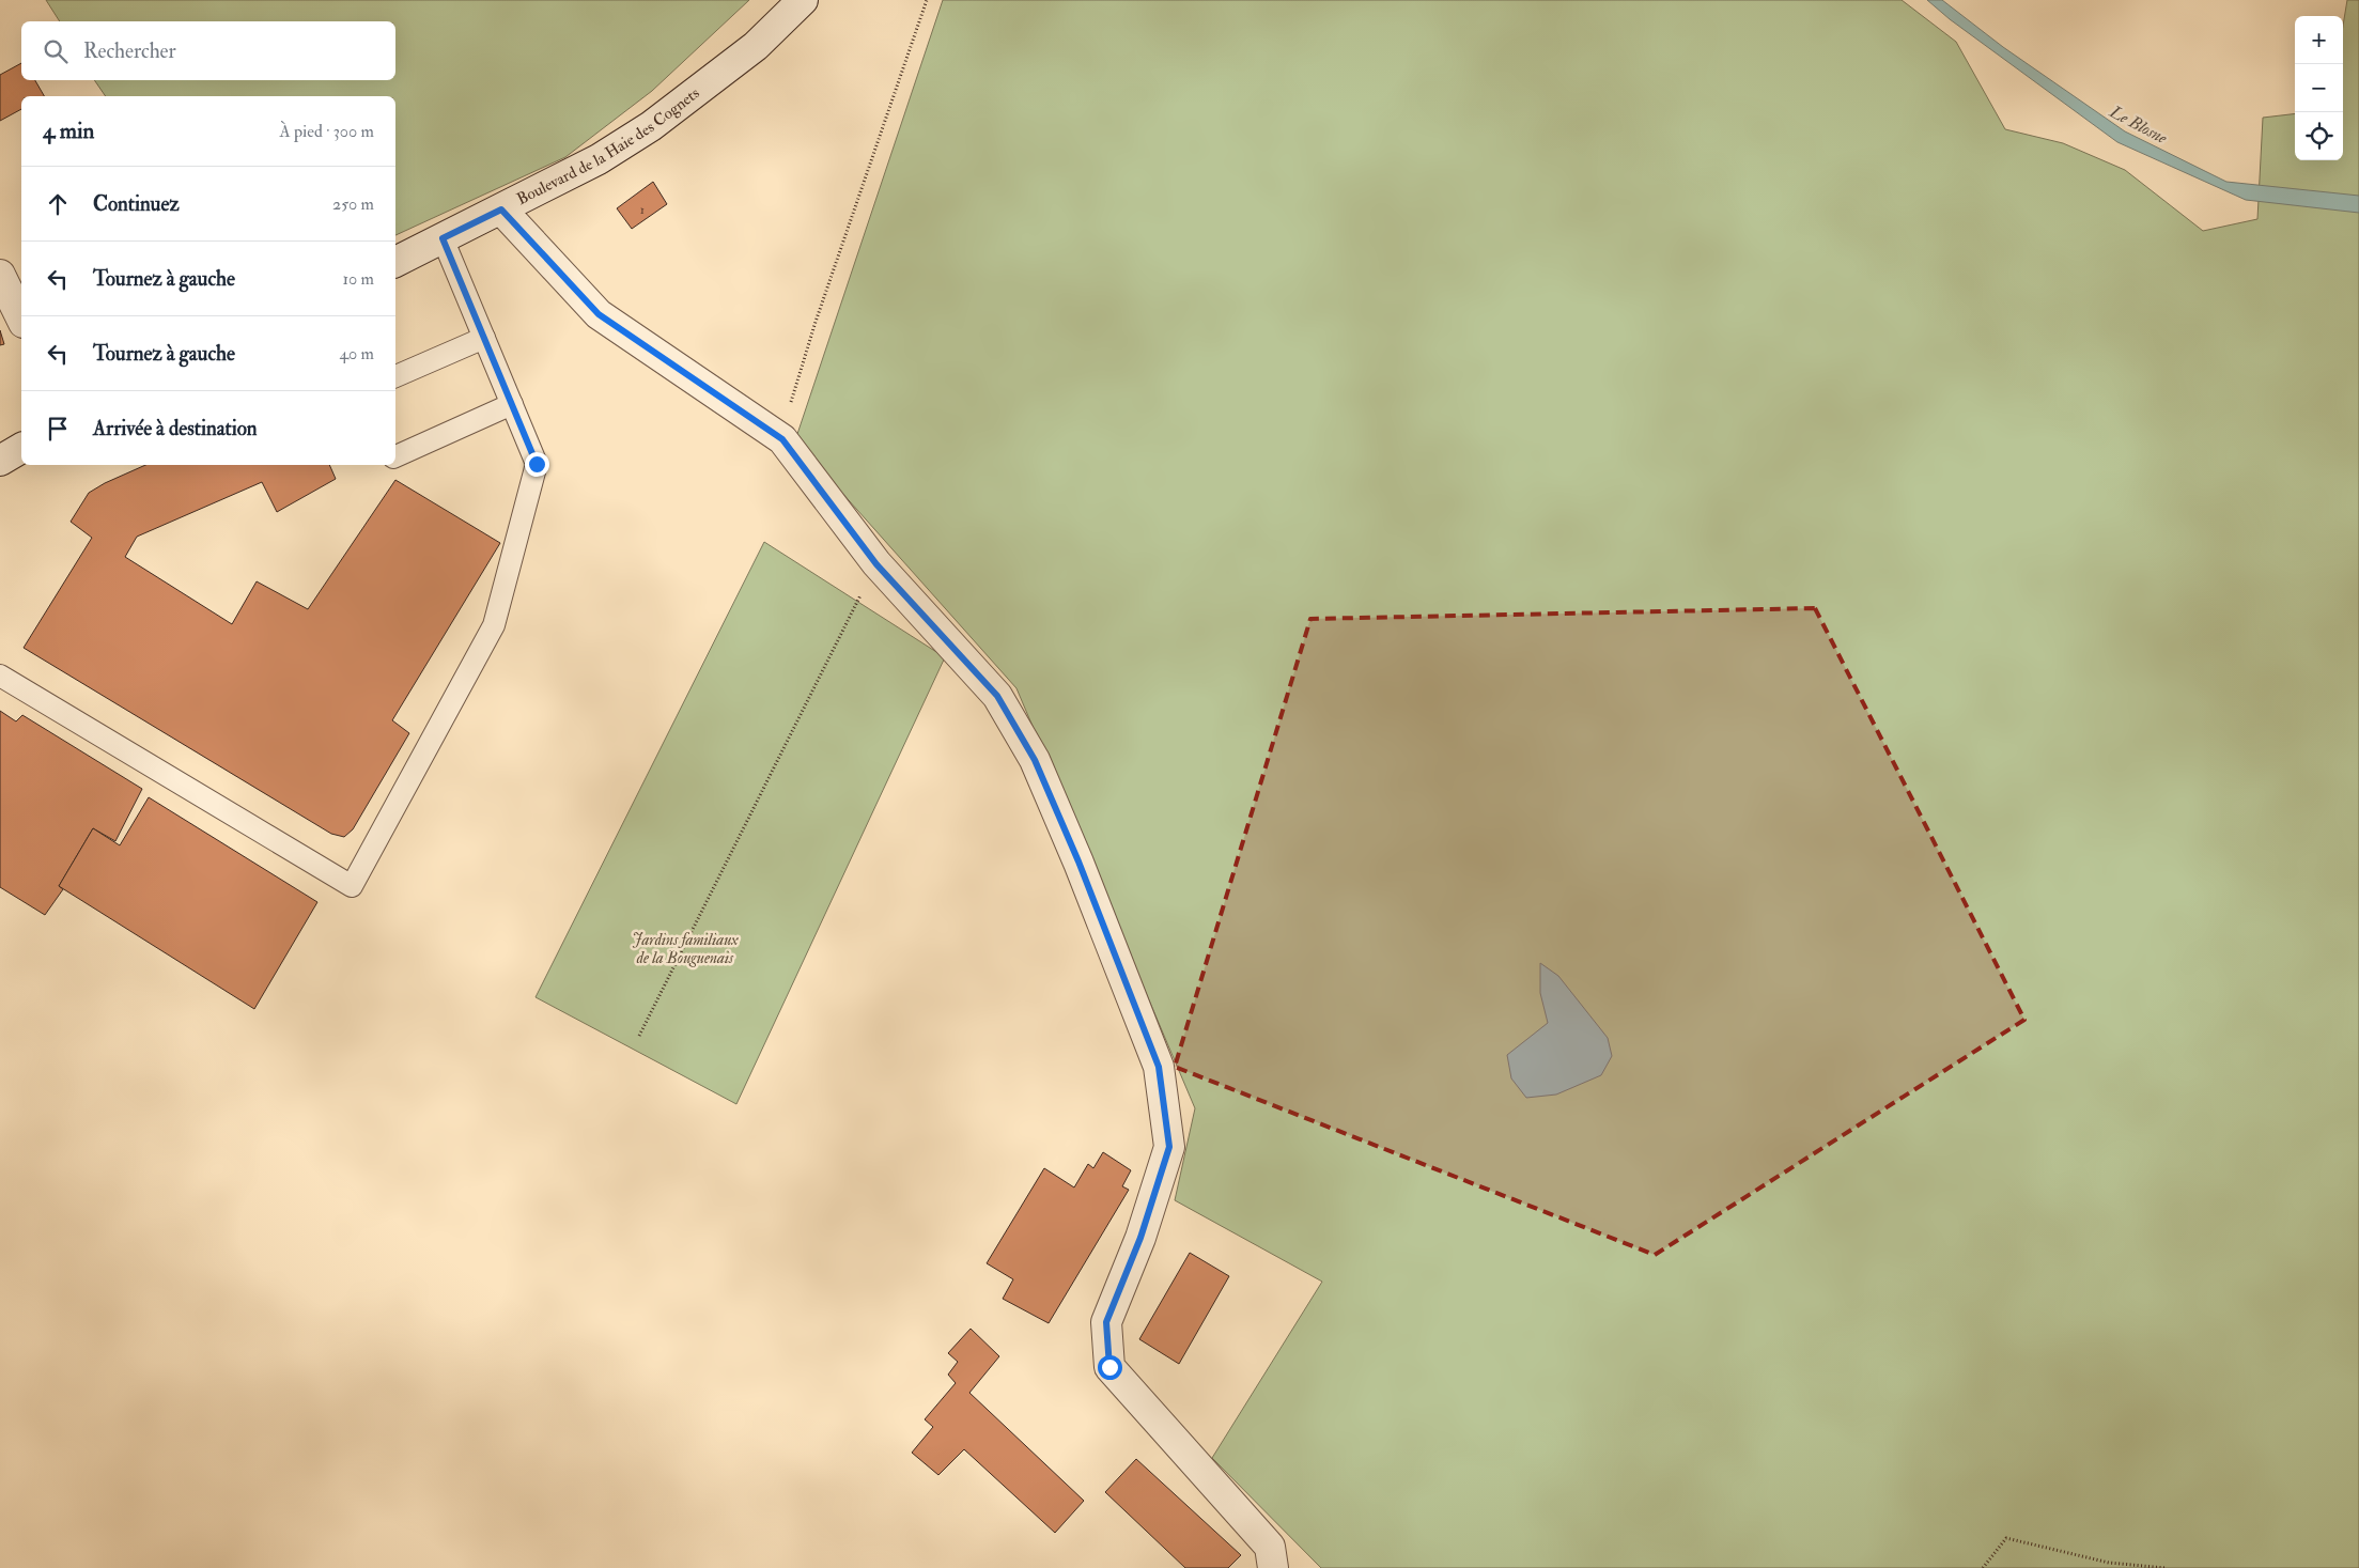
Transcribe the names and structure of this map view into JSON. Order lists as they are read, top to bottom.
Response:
{
  "streets": {
    "street": ["Boulevard de la Haie des Cognets"]
  },
  "water": ["Le Blosne"],
  "parks": ["Jardins familiaux de la Bouguenais"],
  "house_numbers": ["1"],
  "page": {
    "map_buttons": ["+", "−"],
    "search": "Rechercher",
    "heading": ["4 min", "À pied · 300 m"],
    "list": [
      ["Continuez", "250 m"],
      ["Tournez à gauche", "10 m"],
      ["Tournez à gauche", "40 m"],
      "Arrivée à destination"
    ]
  }
}
